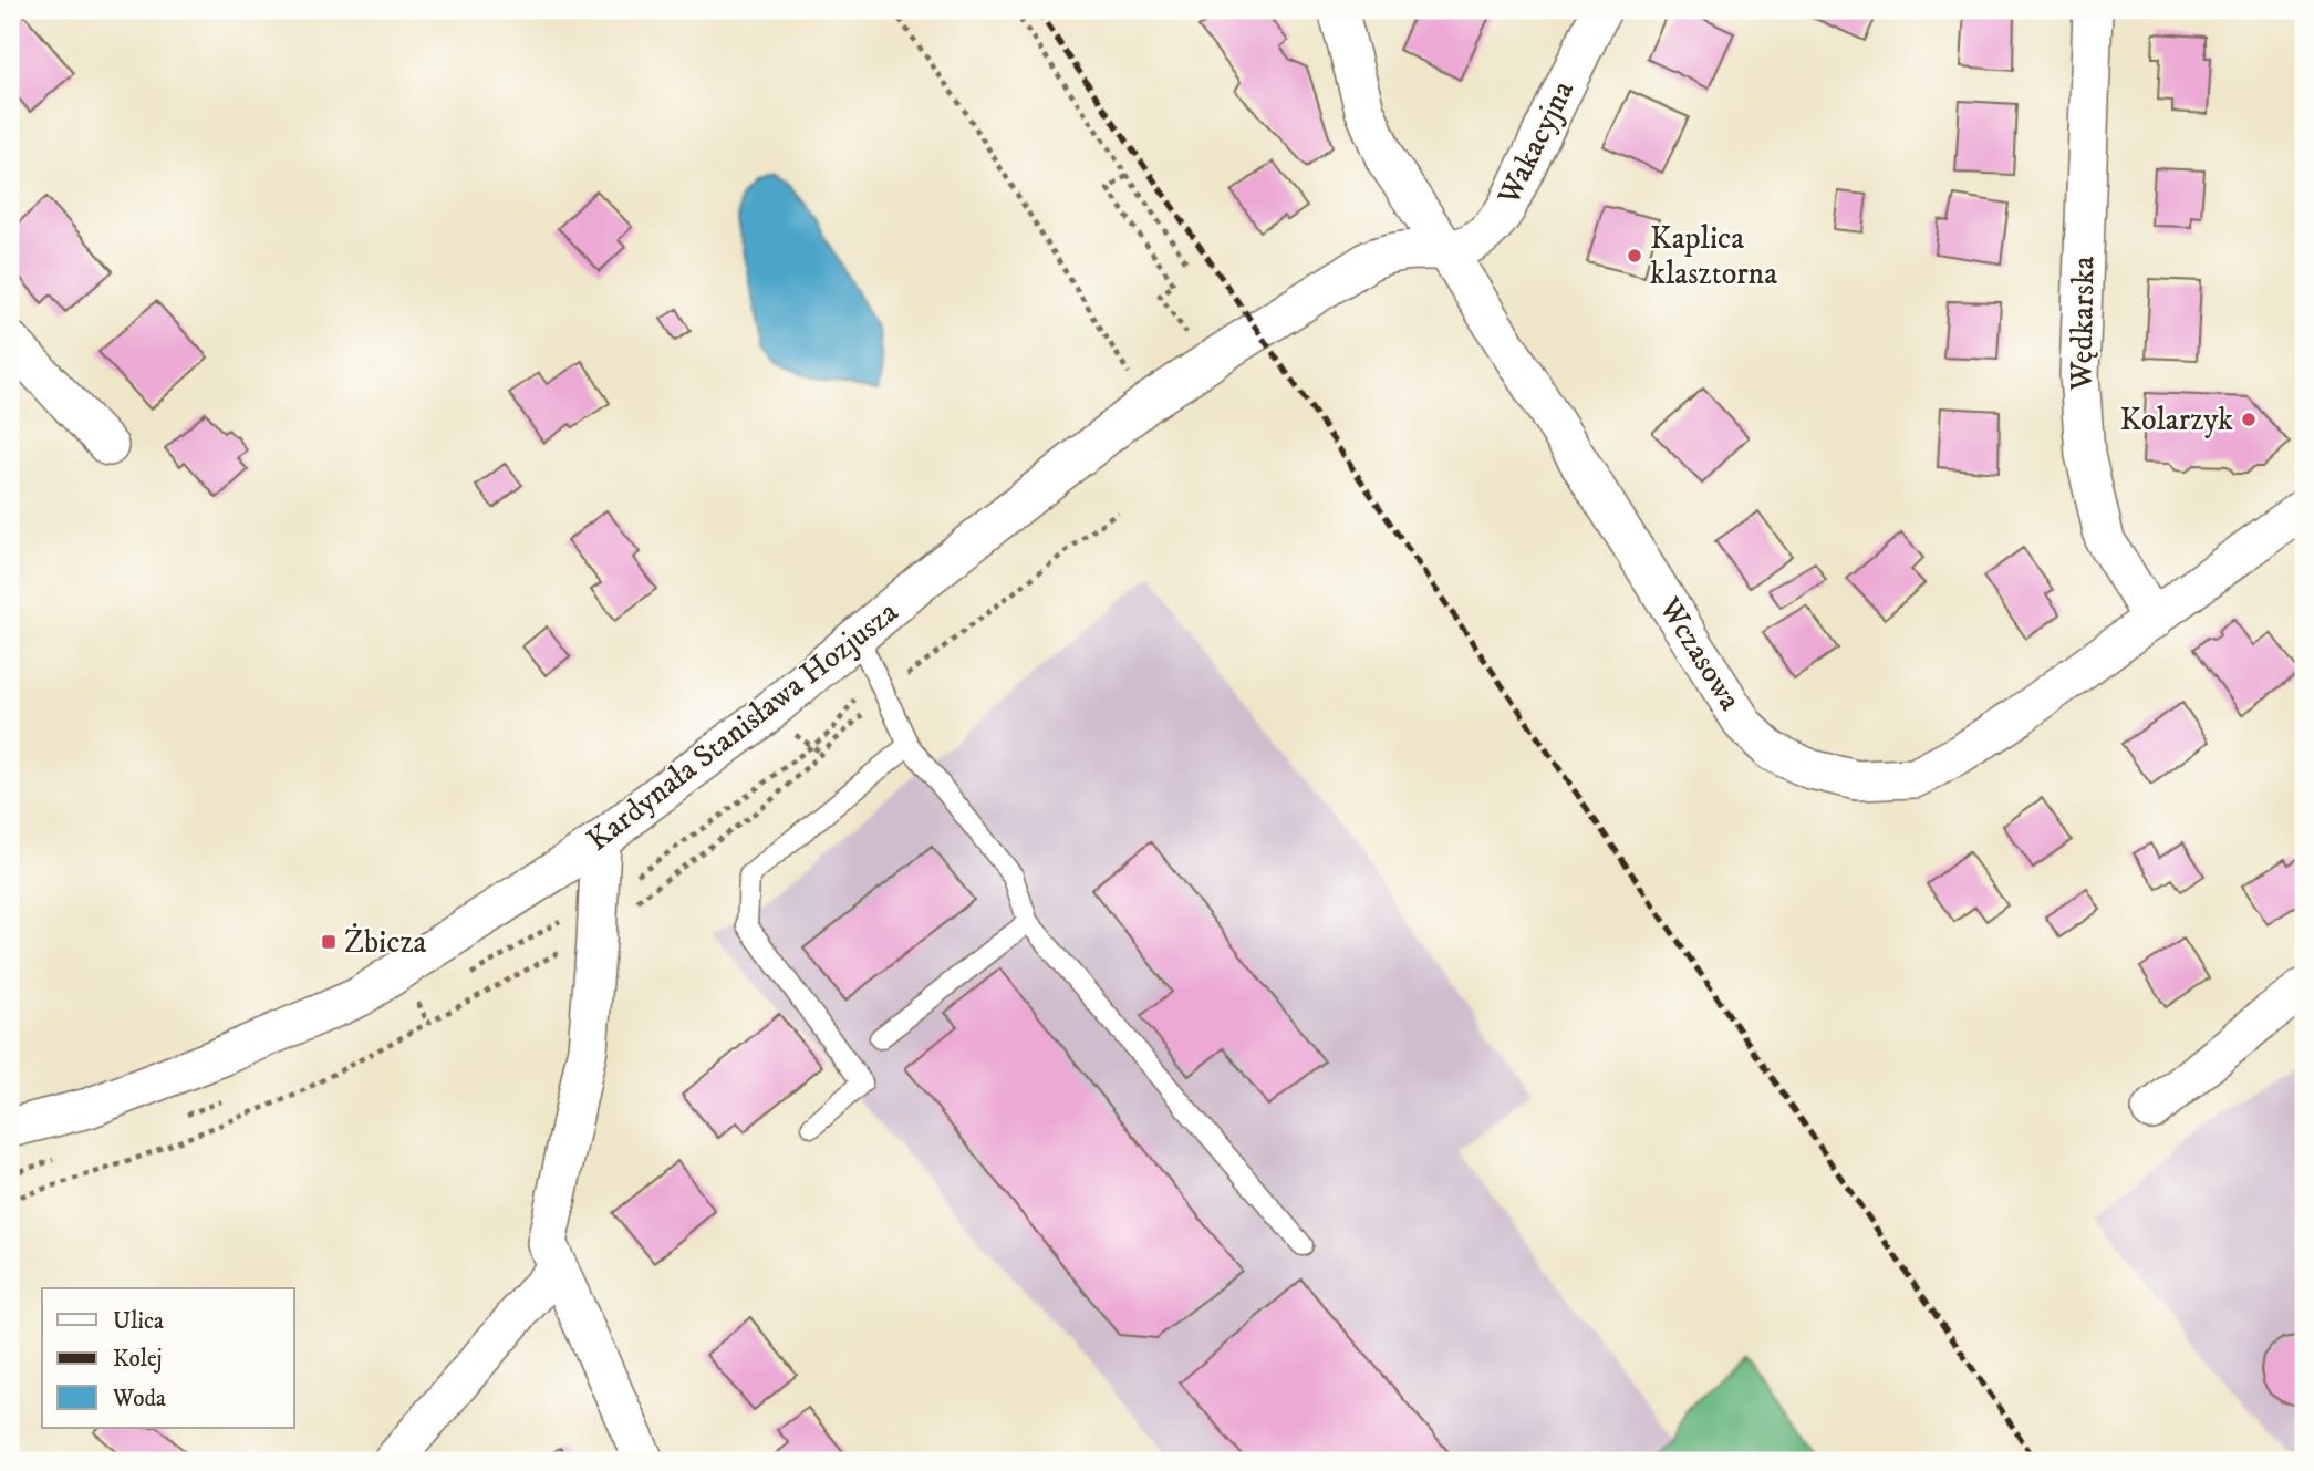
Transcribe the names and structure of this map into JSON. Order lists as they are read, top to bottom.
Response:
{
  "streets": {
    "street": [
      "Wakacyjna",
      "Wędkarska",
      "Wczasowa",
      "Kardynała Stanisława Hozjusza"
    ]
  },
  "crossings": [
    ["Wakacyjna", "Wczasowa"],
    ["Wakacyjna", "Kardynała Stanisława Hozjusza"],
    ["Wędkarska", "Wczasowa"],
    ["Wczasowa", "Kardynała Stanisława Hozjusza"]
  ],
  "places": {
    "other": ["Kaplica klasztorna", "Kolarzyk"],
    "transit": ["Żbicza"]
  },
  "legend": ["Ulica", "Kolej", "Woda"]
}
